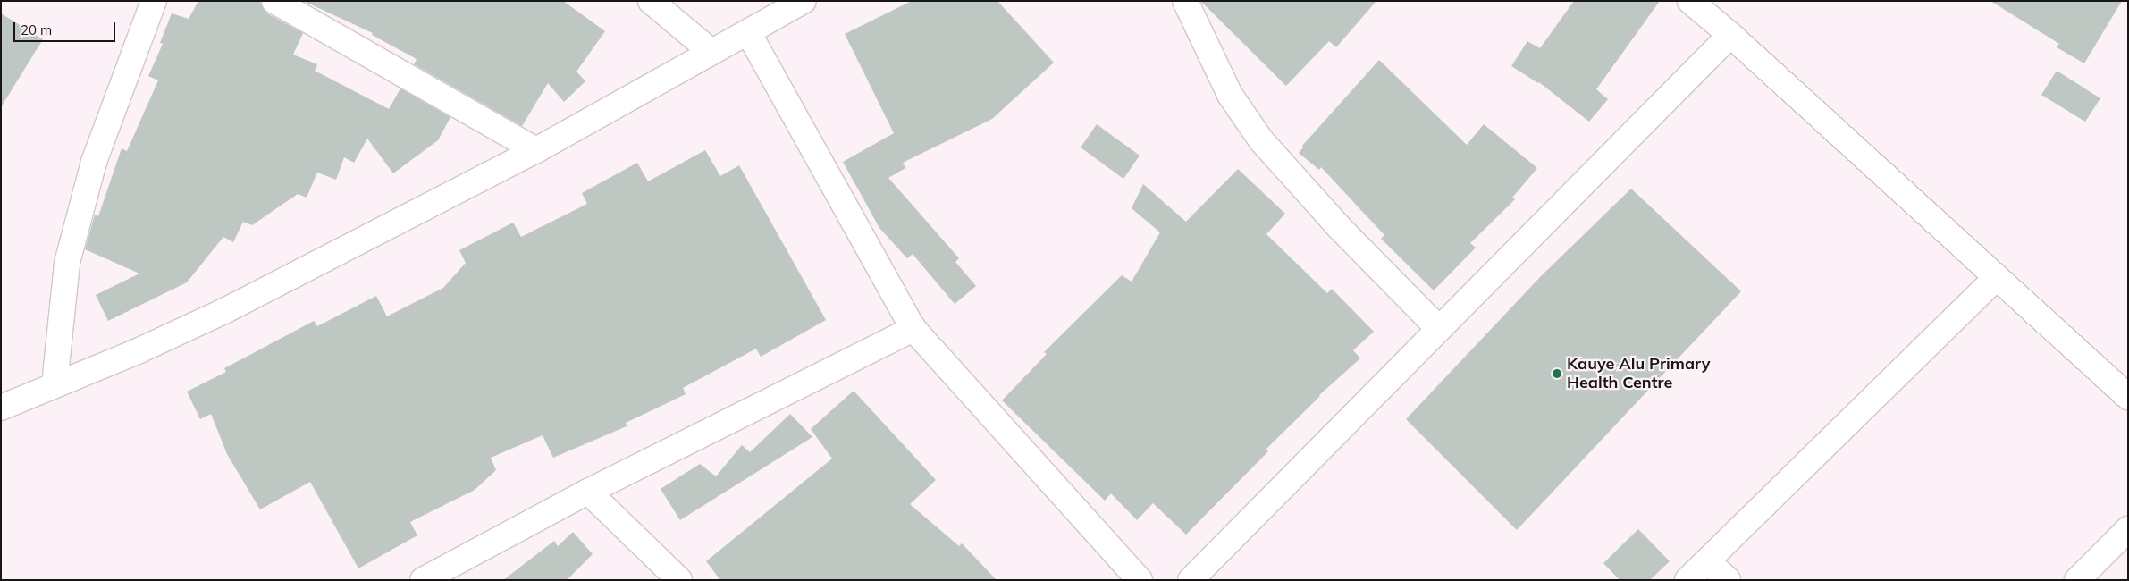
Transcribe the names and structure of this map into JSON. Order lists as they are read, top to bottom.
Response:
{
  "places": ["Kauye Alu Primary Health Centre"],
  "scale_bar": "20 m"
}
